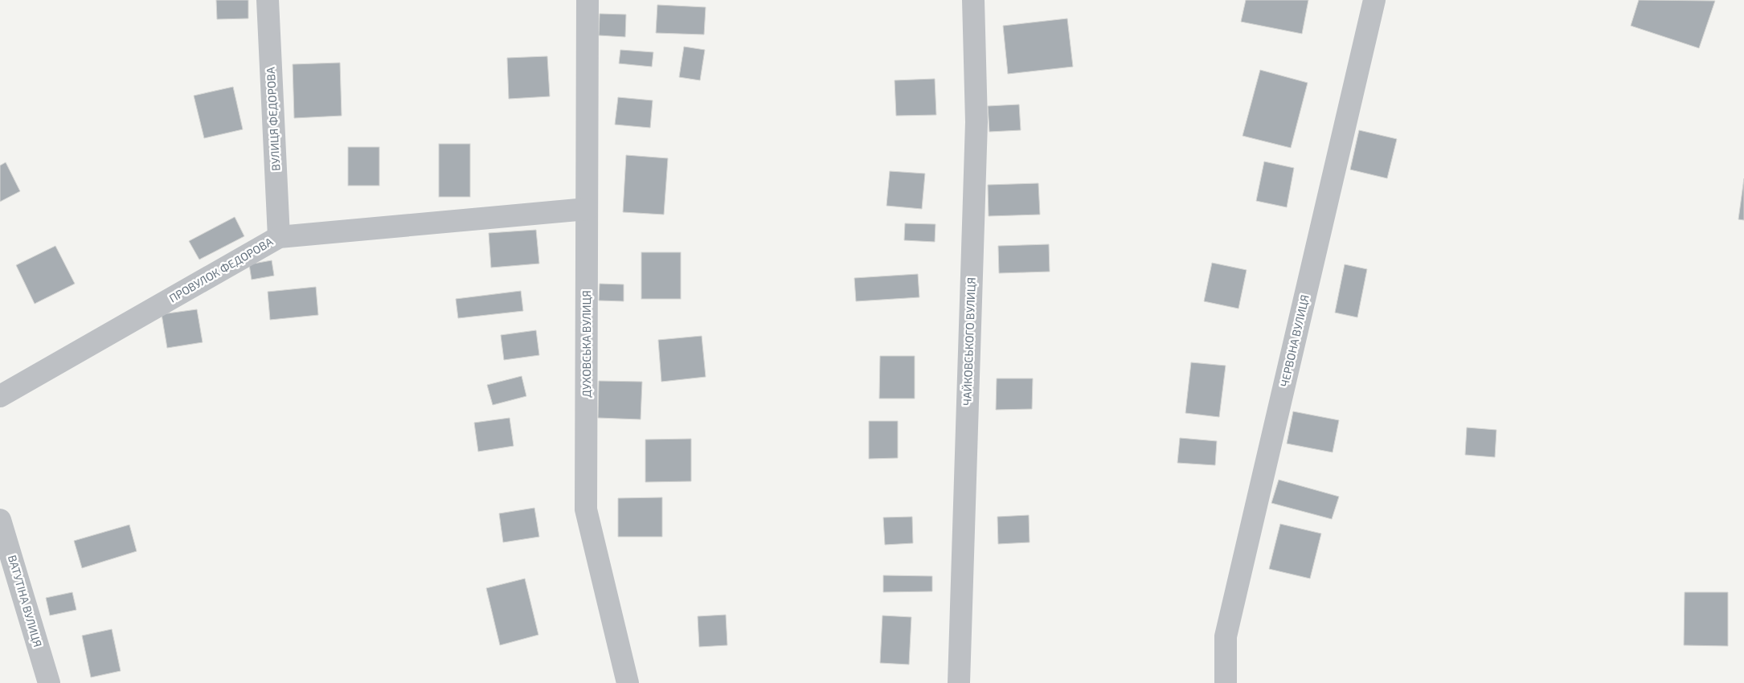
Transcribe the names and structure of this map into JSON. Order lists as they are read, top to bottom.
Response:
{
  "streets": {
    "street": [
      "ВУЛИЦЯ ФЕДОРОВА",
      "ПРОВУЛОК ФЕДОРОВА",
      "ЧЕРВОНА ВУЛИЦЯ",
      "ЧАЙКОВСЬКОГО ВУЛИЦЯ",
      "ДУХОВСЬКА ВУЛИЦЯ",
      "ВАТУТІНА ВУЛИЦЯ"
    ]
  },
  "crossings": [
    ["ВУЛИЦЯ ФЕДОРОВА", "ПРОВУЛОК ФЕДОРОВА"],
    ["ПРОВУЛОК ФЕДОРОВА", "ДУХОВСЬКА ВУЛИЦЯ"]
  ]
}
